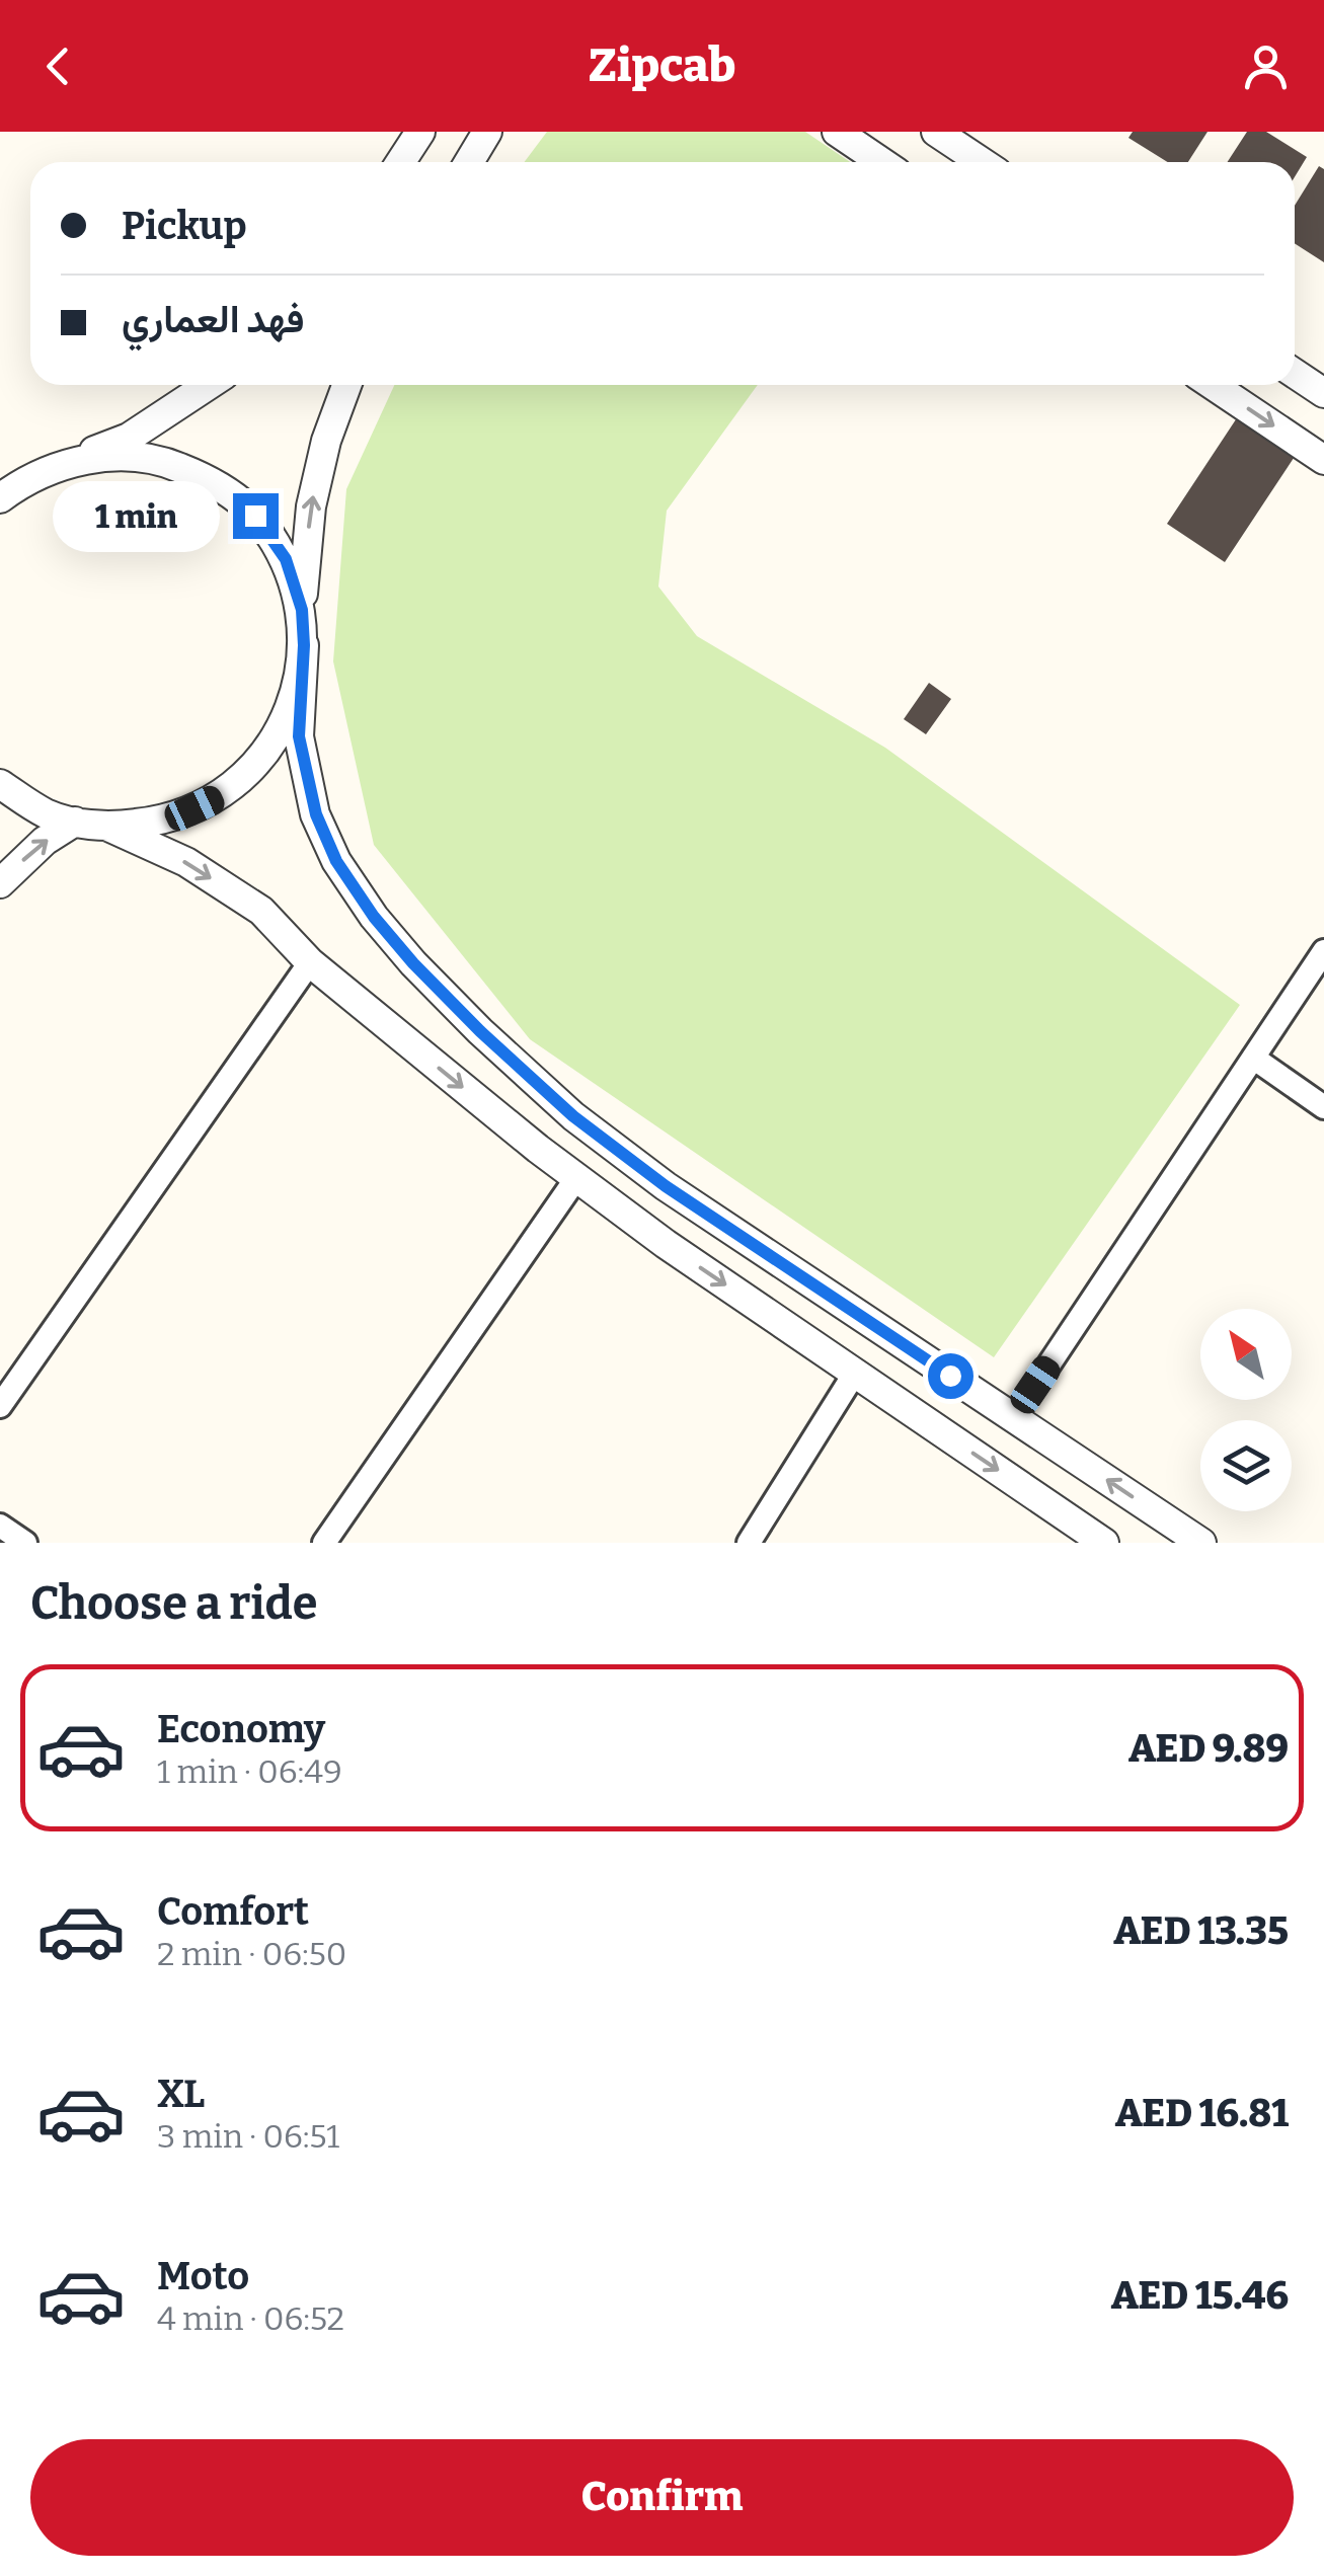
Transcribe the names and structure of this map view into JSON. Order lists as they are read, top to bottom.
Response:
{
  "north": "top left",
  "page": {
    "header": "Zipcab",
    "banner": ["Pickup", "فهد العماري"],
    "bubble": "1 min",
    "heading": "Choose a ride",
    "list": [
      {
        "name": "Economy",
        "note": "1 min · 06:49",
        "value": "AED 9.89"
      },
      {
        "name": "Comfort",
        "note": "2 min · 06:50",
        "value": "AED 13.35"
      },
      {
        "name": "XL",
        "note": "3 min · 06:51",
        "value": "AED 16.81"
      },
      {
        "name": "Moto",
        "note": "4 min · 06:52",
        "value": "AED 15.46"
      }
    ],
    "buttons": "Confirm"
  }
}
